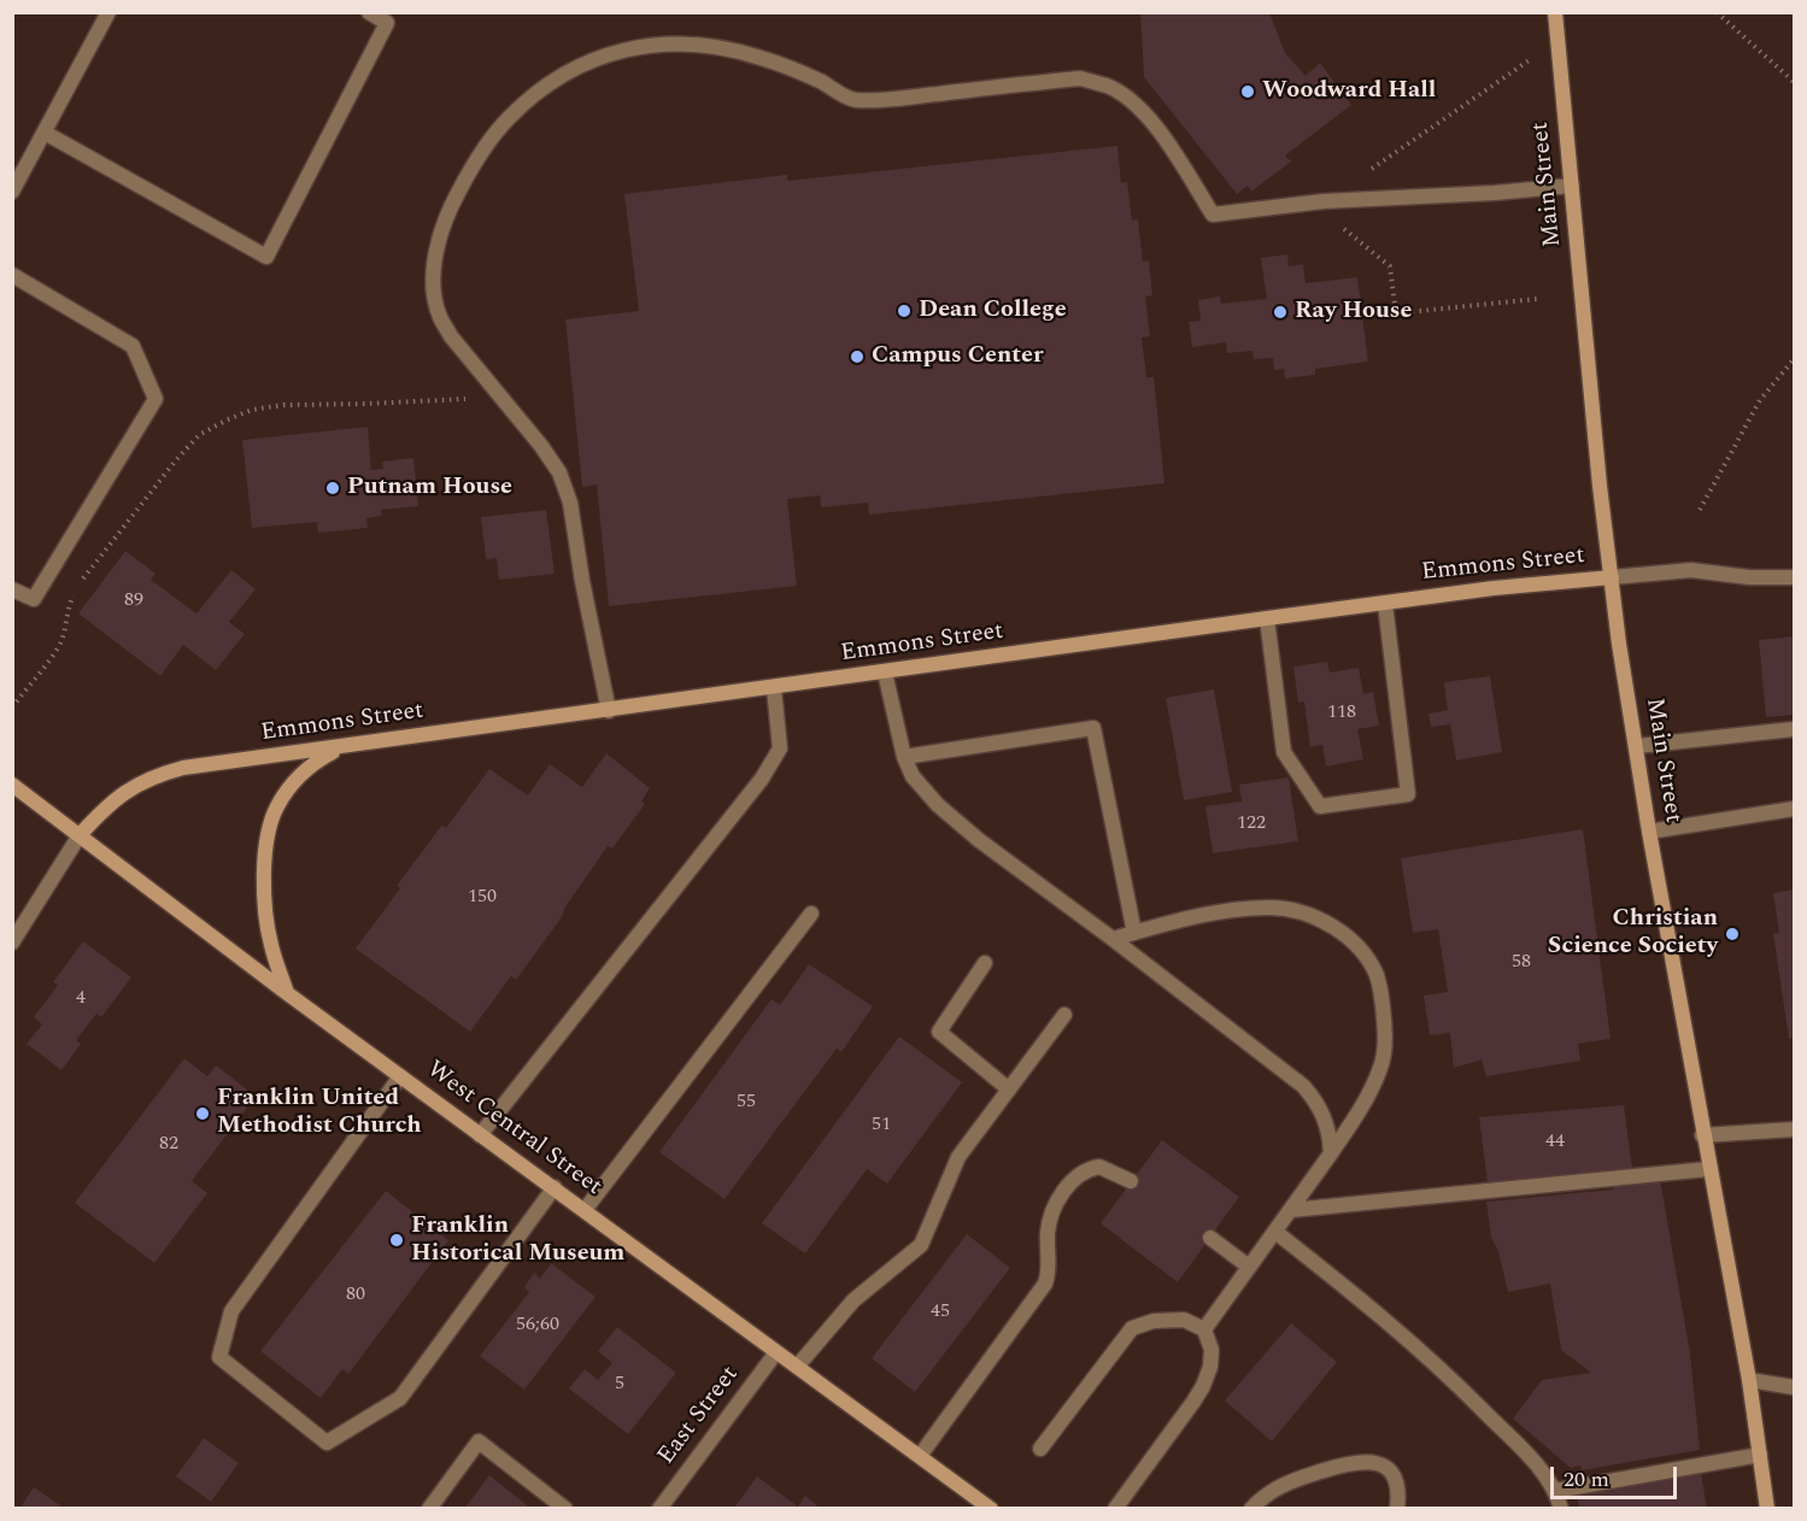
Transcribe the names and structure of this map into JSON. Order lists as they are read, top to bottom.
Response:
{
  "streets": {
    "main road": ["Main Street", "Emmons Street", "West Central Street"],
    "street": ["East Street"]
  },
  "crossings": [
    ["Main Street", "Emmons Street"],
    ["Emmons Street", "West Central Street"],
    ["West Central Street", "East Street"]
  ],
  "places": [
    "Woodward Hall",
    "Dean College",
    "Ray House",
    "Campus Center",
    "Putnam House",
    "Christian Science Society",
    "Franklin United Methodist Church",
    "Franklin Historical Museum"
  ],
  "house_numbers": [
    "89",
    "118",
    "122",
    "150",
    "58",
    "4",
    "55",
    "51",
    "44",
    "82",
    "80",
    "45",
    "56;60",
    "5"
  ],
  "scale_bar": "20 m"
}
